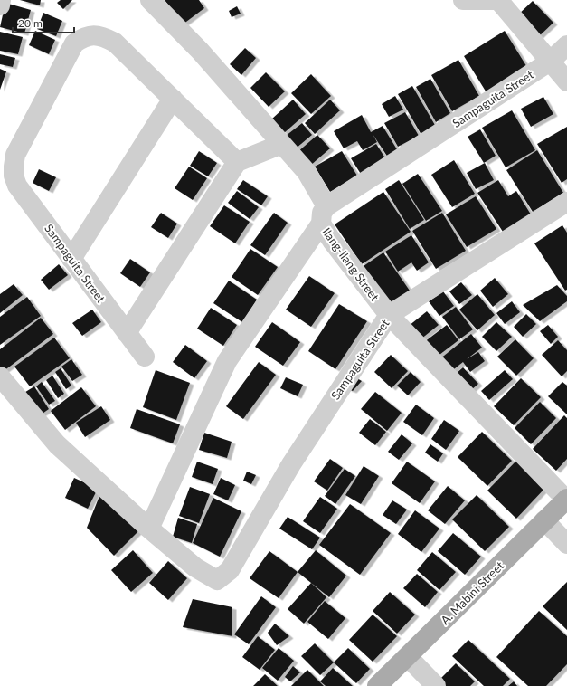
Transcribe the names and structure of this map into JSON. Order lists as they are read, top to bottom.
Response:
{
  "streets": {
    "main road": ["A. Mabini Street"],
    "street": ["Sampaguita Street", "Ilang-ilang Street"]
  },
  "crossings": [
    ["Sampaguita Street", "Ilang-ilang Street"],
    ["Ilang-ilang Street", "A. Mabini Street"]
  ],
  "scale_bar": "20 m"
}
